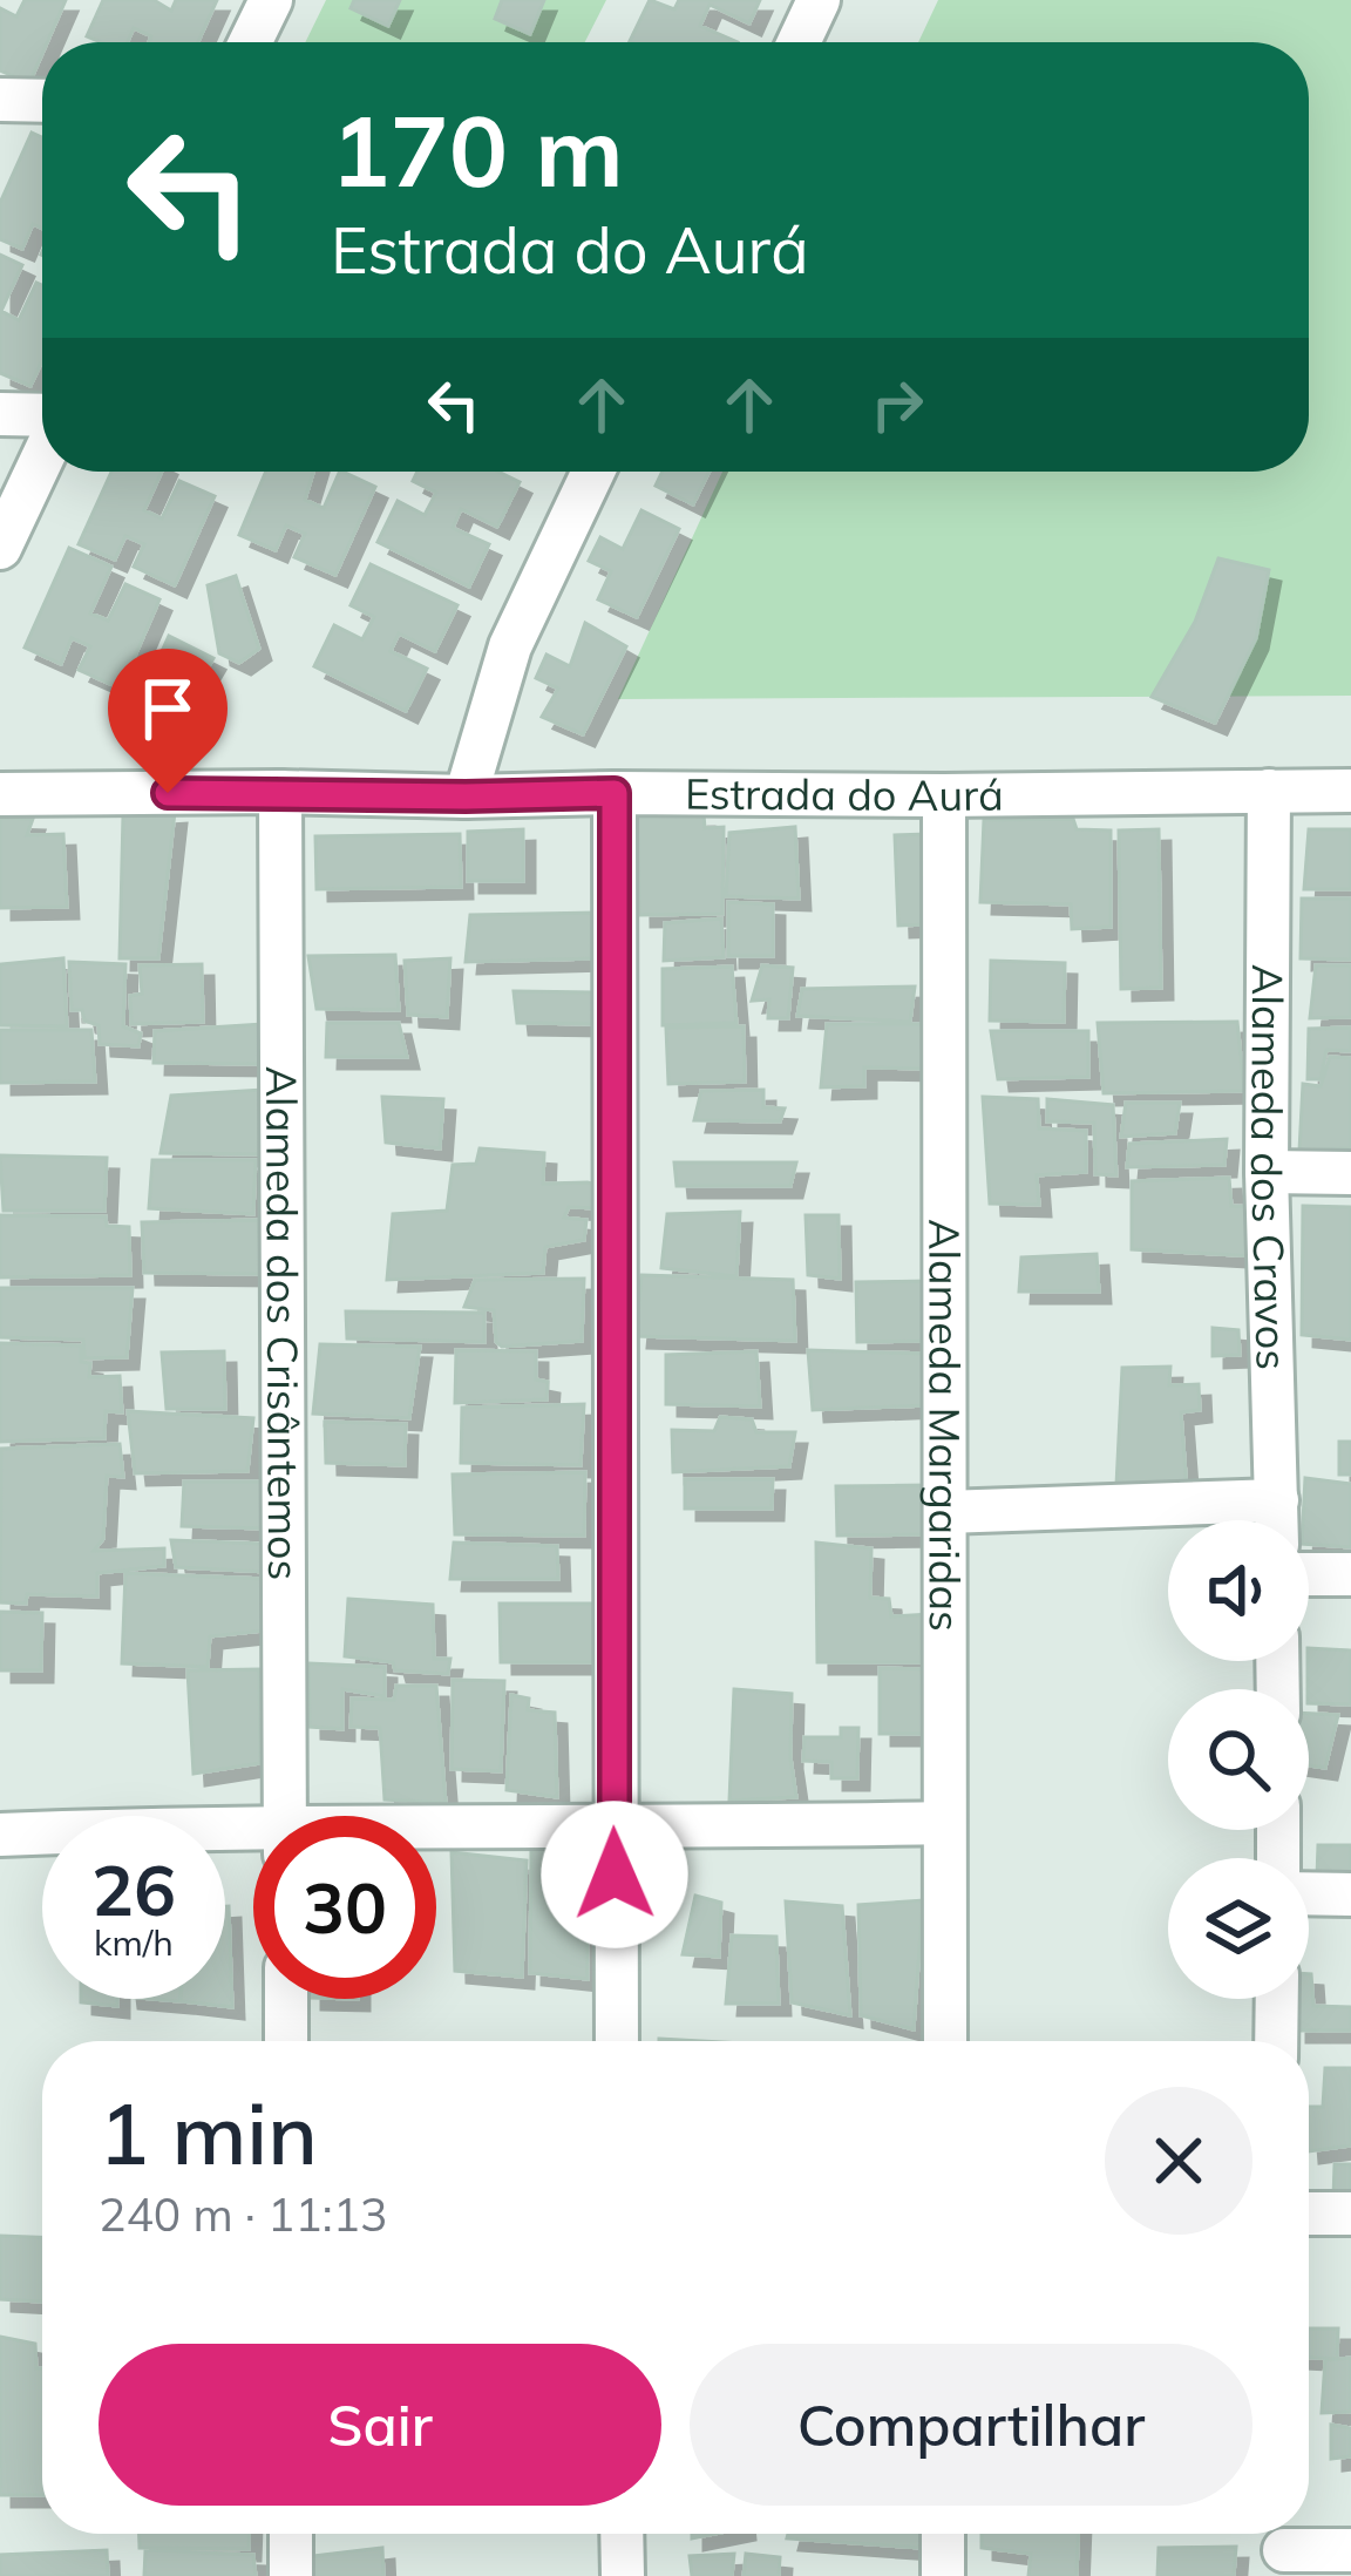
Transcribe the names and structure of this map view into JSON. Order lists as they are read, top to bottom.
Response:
{
  "streets": {
    "street": [
      "Estrada do Aurá",
      "Alameda dos Cravos",
      "Alameda dos Crisântemos",
      "Alameda Margaridas"
    ]
  },
  "crossings": [
    ["Estrada do Aurá", "Alameda dos Cravos"],
    ["Estrada do Aurá", "Alameda dos Crisântemos"],
    ["Estrada do Aurá", "Alameda Margaridas"]
  ],
  "page": {
    "turn": ["170 m", "Estrada do Aurá"],
    "speed": "26 km/h",
    "limit": "30",
    "heading": ["1 min", "240 m · 11:13"],
    "buttons": ["Sair", "Compartilhar"]
  }
}
